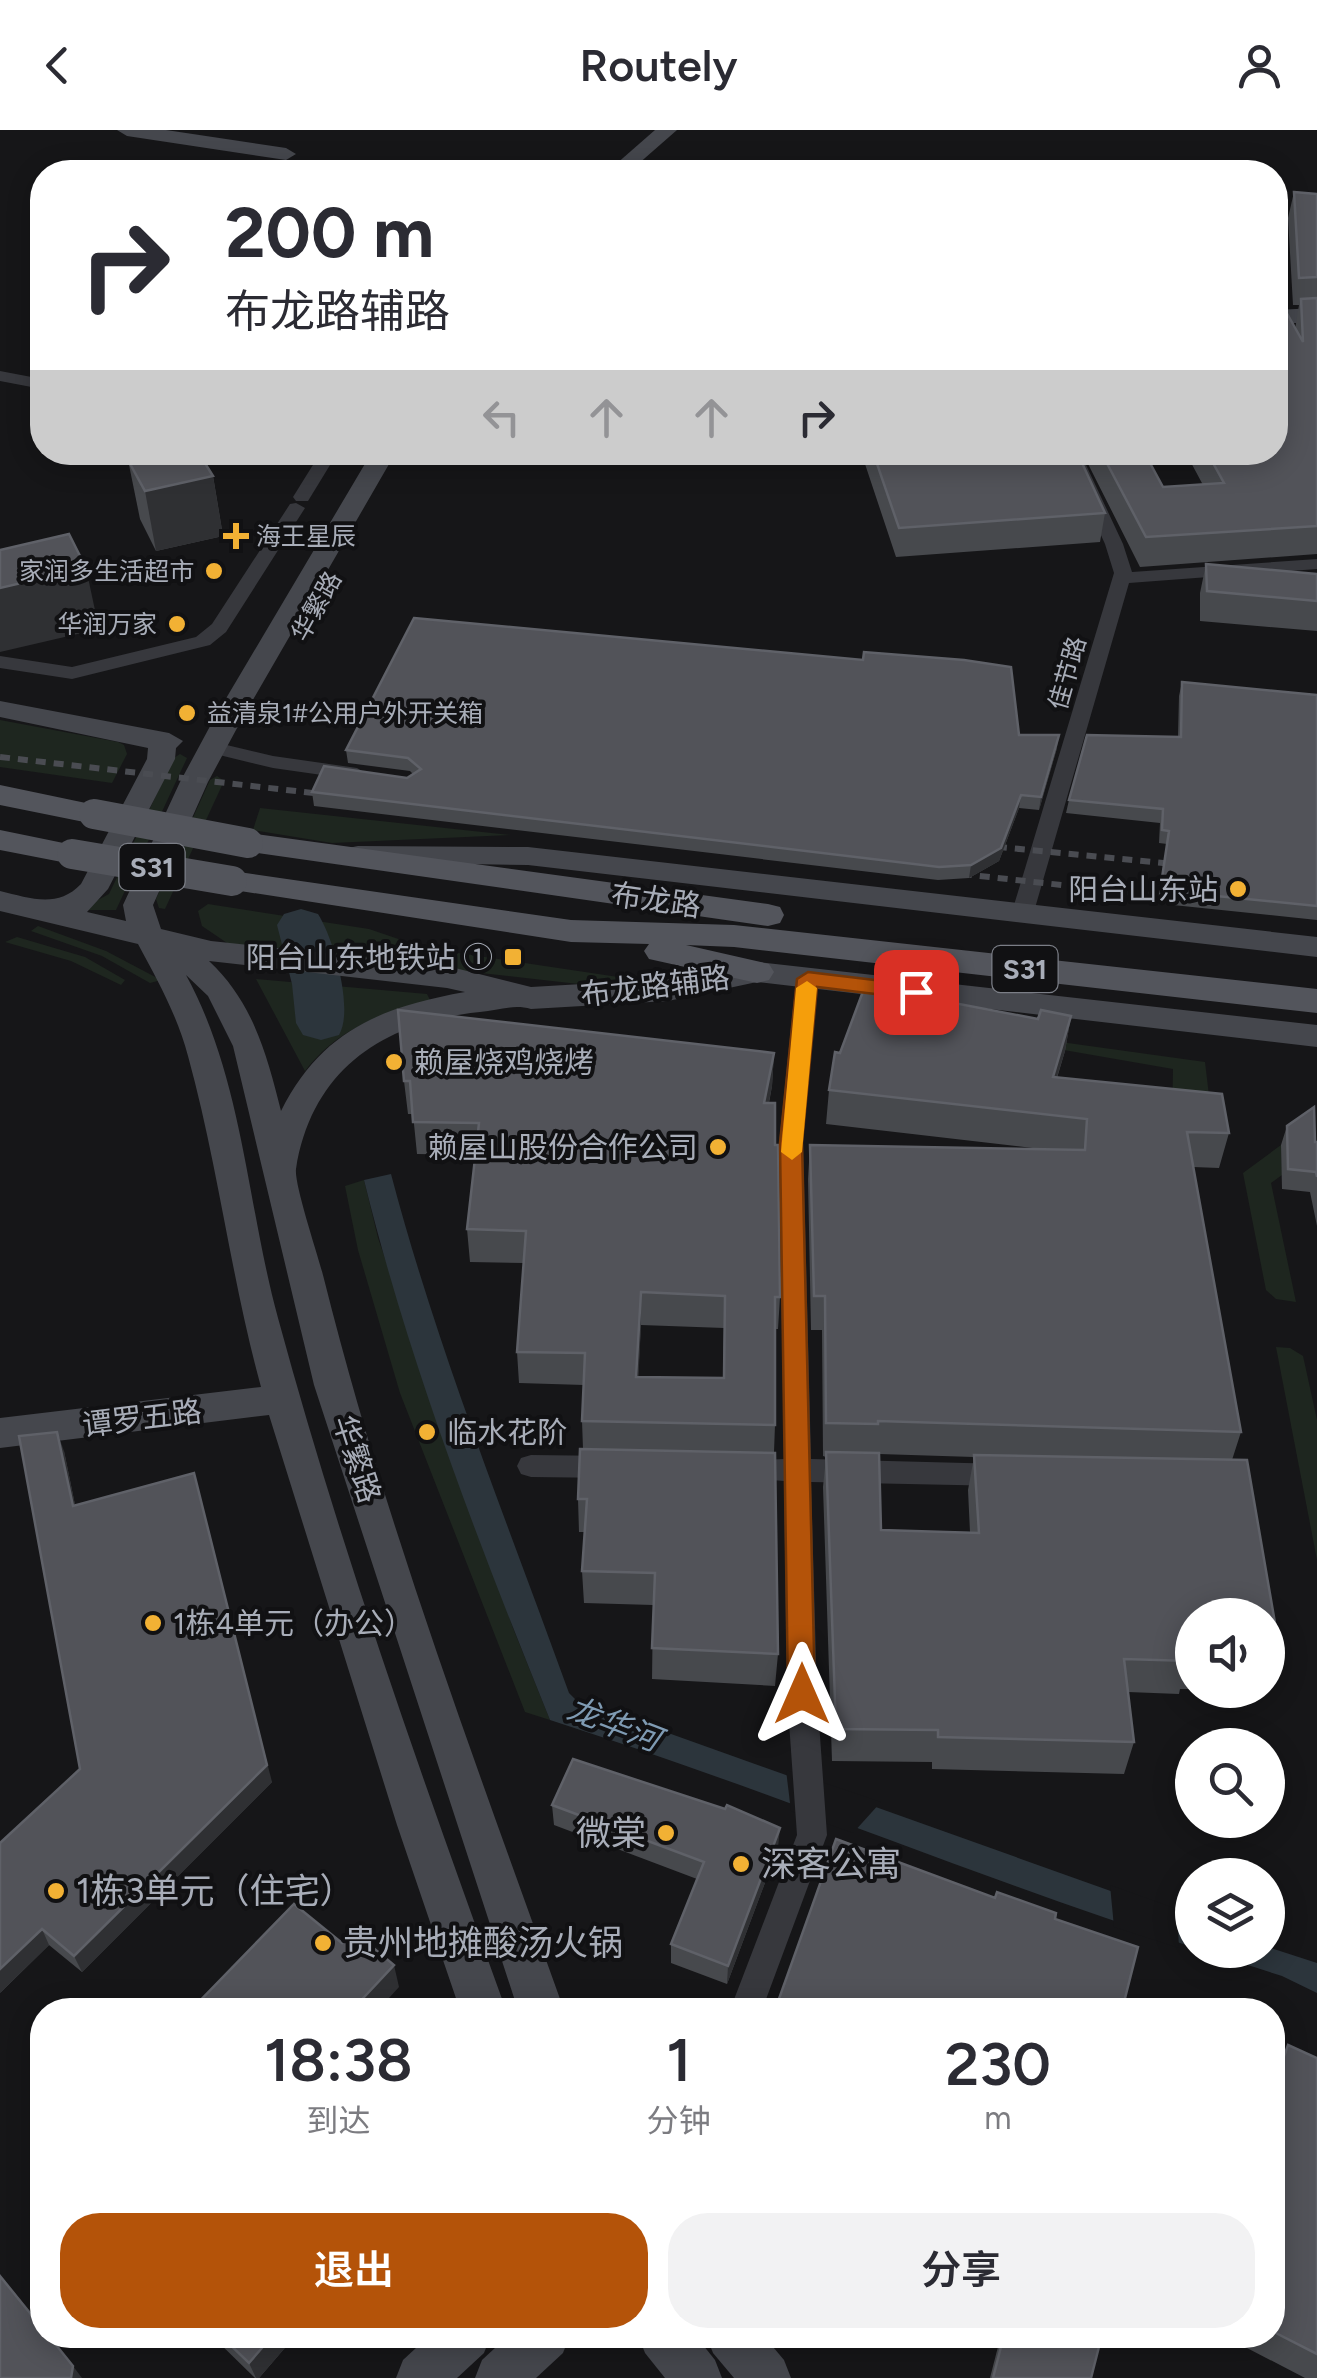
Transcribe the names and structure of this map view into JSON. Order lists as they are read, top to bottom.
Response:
{
  "streets": {
    "main road": [
      "华繁路",
      "S31",
      "布龙路",
      "布龙路辅路",
      "谭罗五路"
    ],
    "street": ["佳节路"]
  },
  "crossings": [
    ["华繁路", "布龙路辅路"],
    ["华繁路", "谭罗五路"]
  ],
  "water": ["龙华河"],
  "places": {
    "health": ["海王星辰"],
    "other": [
      "家润多生活超市",
      "华润万家",
      "益清泉1#公用户外开关箱",
      "阳台山东站",
      "赖屋烧鸡烧烤",
      "赖屋山股份合作公司",
      "临水花阶",
      "1栋4单元（办公）",
      "微棠",
      "深客公寓",
      "1栋3单元（住宅）",
      "贵州地摊酸汤火锅"
    ],
    "transit": ["阳台山东地铁站 ①"]
  },
  "page": {
    "header": "Routely",
    "turn": ["200 m", "布龙路辅路"],
    "eta": [
      "18:38",
      "到达",
      "1",
      "分钟",
      "230",
      "m"
    ],
    "buttons": ["退出", "分享"]
  }
}
